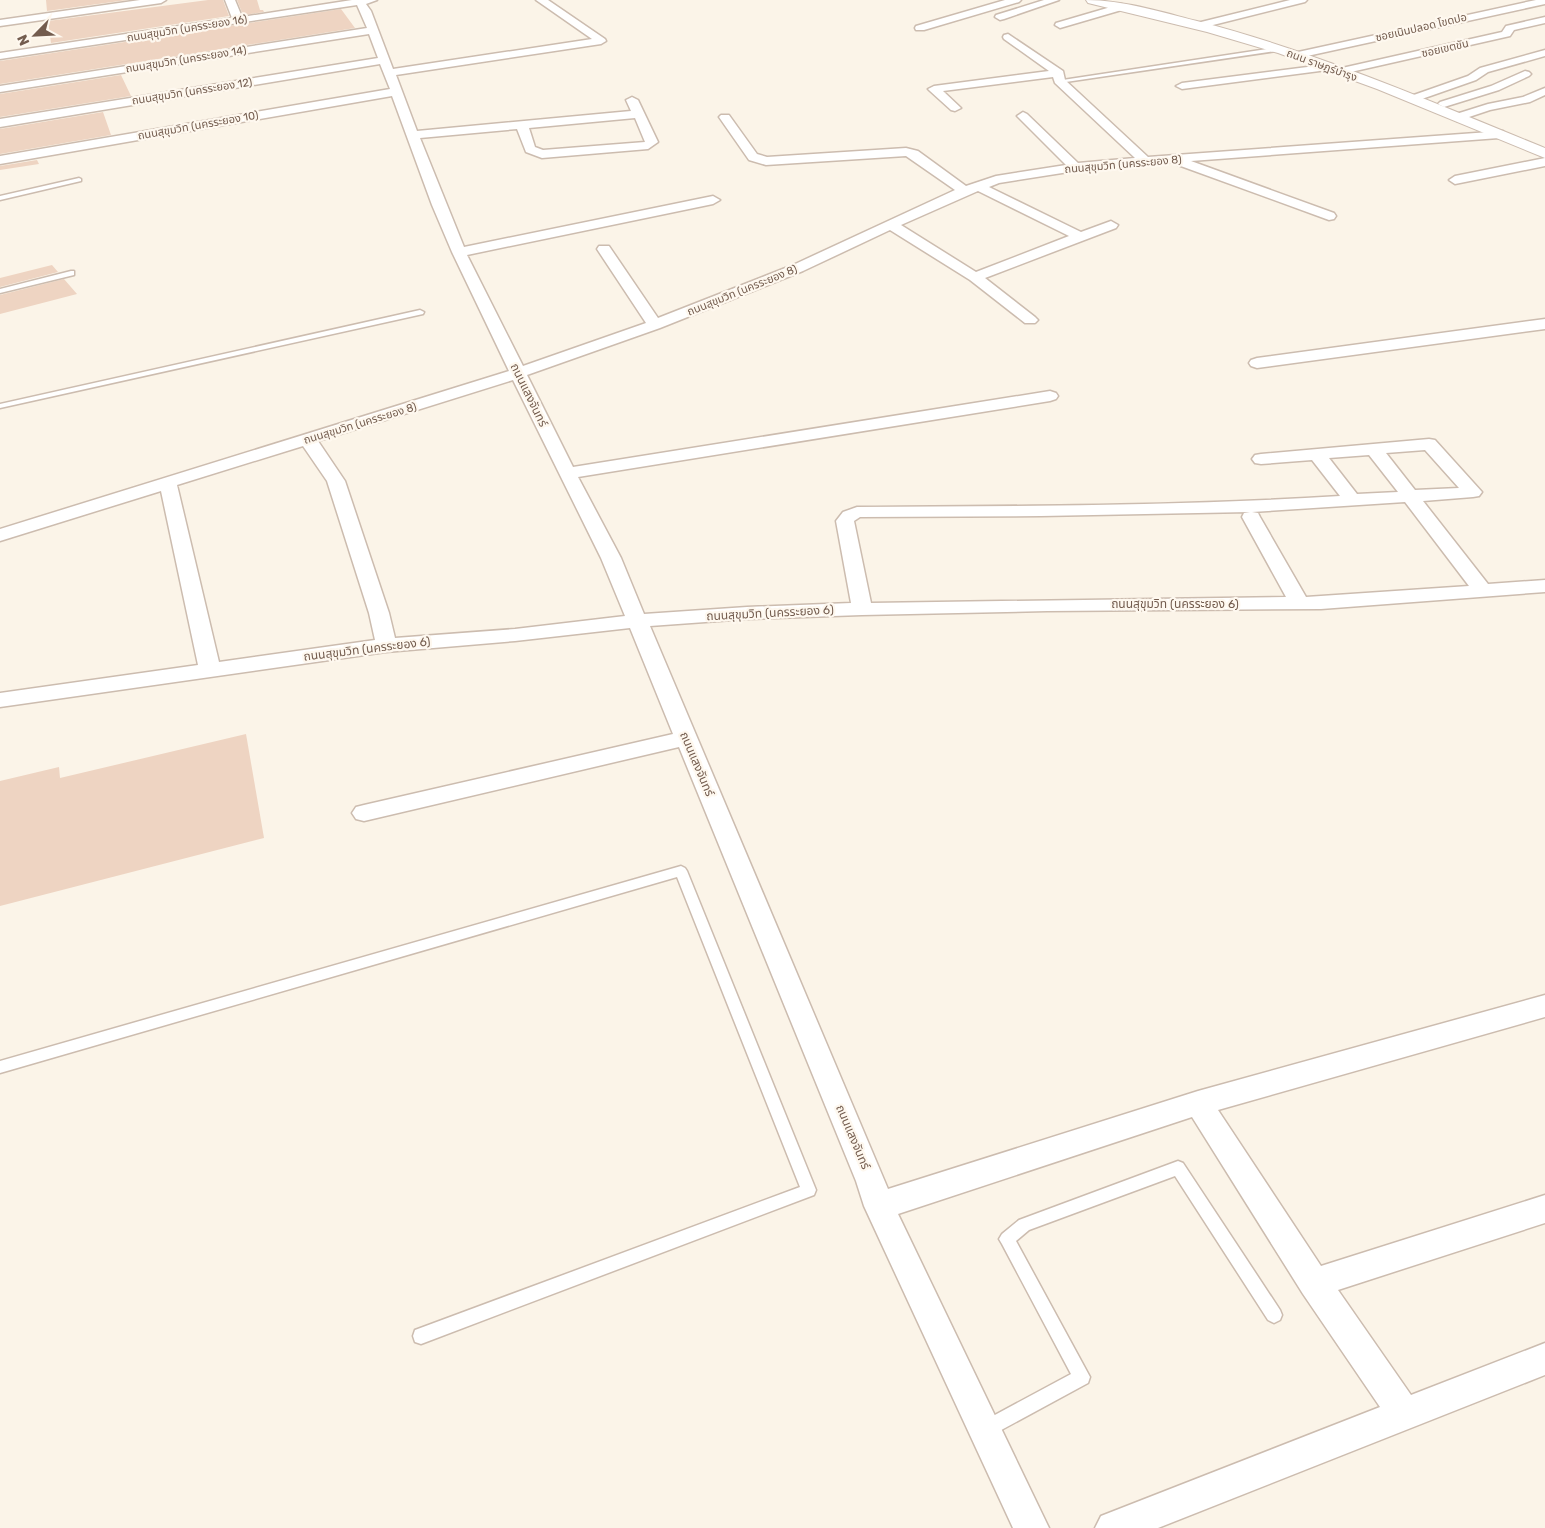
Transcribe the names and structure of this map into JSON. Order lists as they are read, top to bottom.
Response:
{
  "streets": {
    "street": [
      "ซอยเนินปลอด โขดปอ",
      "ถนนสุขุมวิท (นครระยอง 16)",
      "ซอยเขตขัน",
      "ถนนสุขุมวิท (นครระยอง 14)",
      "ถนน ราษฎร์บำรุง",
      "ถนนสุขุมวิท (นครระยอง 12)",
      "ถนนสุขุมวิท (นครระยอง 10)",
      "ถนนสุขุมวิท (นครระยอง 8)",
      "ถนนแสงจันทร์",
      "ถนนสุขุมวิท (นครระยอง 6)"
    ]
  },
  "crossings": [
    ["ซอยเนินปลอด โขดปอ", "ถนน ราษฎร์บำรุง"],
    ["ถนนสุขุมวิท (นครระยอง 16)", "ถนนแสงจันทร์"],
    ["ซอยเขตขัน", "ถนน ราษฎร์บำรุง"],
    ["ถนนสุขุมวิท (นครระยอง 14)", "ถนนแสงจันทร์"],
    ["ถนน ราษฎร์บำรุง", "ถนนสุขุมวิท (นครระยอง 8)"],
    ["ถนนสุขุมวิท (นครระยอง 12)", "ถนนสุขุมวิท (นครระยอง 10)"],
    ["ถนนสุขุมวิท (นครระยอง 12)", "ถนนแสงจันทร์"],
    ["ถนนสุขุมวิท (นครระยอง 10)", "ถนนแสงจันทร์"],
    ["ถนนสุขุมวิท (นครระยอง 8)", "ถนนแสงจันทร์"],
    ["ถนนแสงจันทร์", "ถนนสุขุมวิท (นครระยอง 6)"]
  ],
  "north": "bottom left"
}
